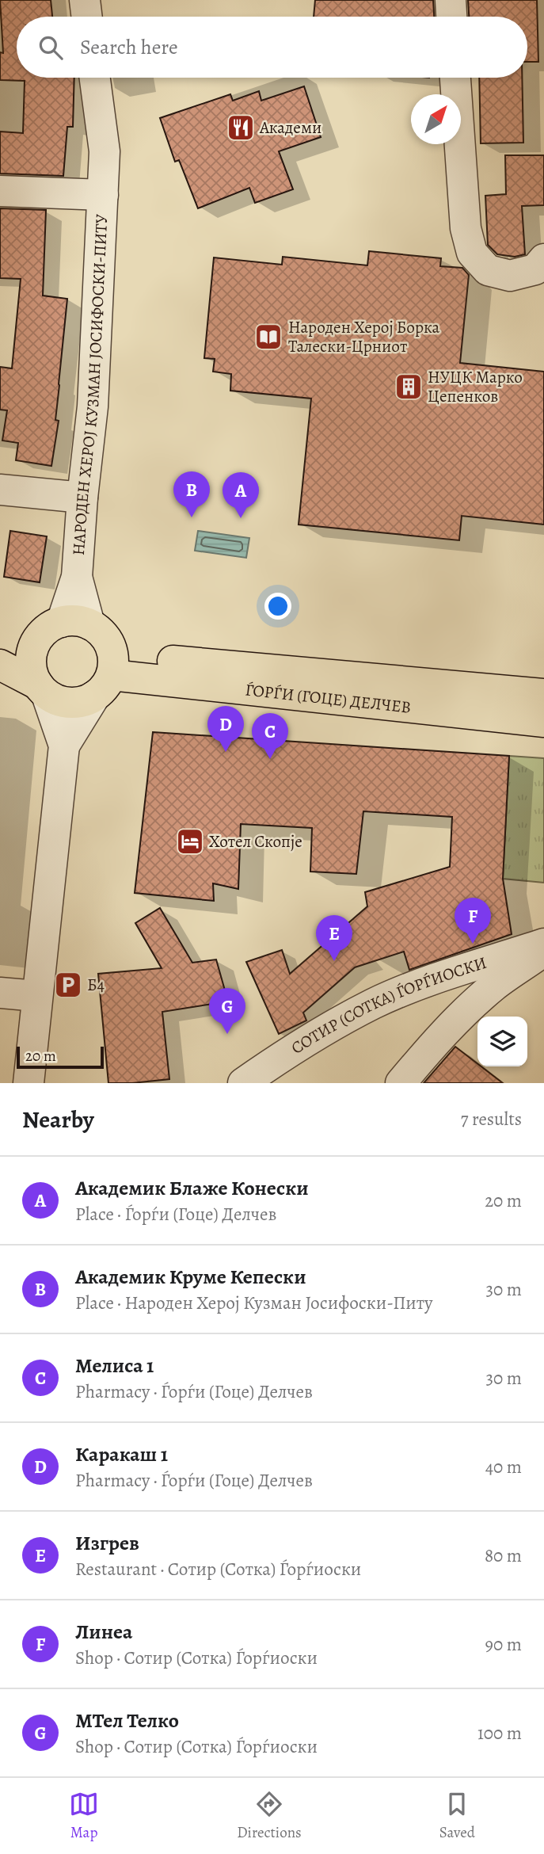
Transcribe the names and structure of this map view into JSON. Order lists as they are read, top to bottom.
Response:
{
  "streets": {
    "main road": ["ЃОРЃИ (ГОЦЕ) ДЕЛЧЕВ"],
    "street": ["НАРОДЕН ХЕРОЈ КУЗМАН ЈОСИФОСКИ-ПИТУ", "СОТИР (СОТКА) ЃОРЃИОСКИ"]
  },
  "crossings": [
    ["НАРОДЕН ХЕРОЈ КУЗМАН ЈОСИФОСКИ-ПИТУ", "ЃОРЃИ (ГОЦЕ) ДЕЛЧЕВ"]
  ],
  "places": {
    "restaurant": ["Академи"],
    "library": ["Народен Херој Борка Талески-Црниот"],
    "building": ["НУЦК Марко Цепенков"],
    "hotel": ["Хотел Скопје"],
    "parking": ["Б4"]
  },
  "scale_bar": "20 m",
  "north": "top right",
  "page": {
    "search": "Search here",
    "pins": [
      "B",
      "A",
      "D",
      "C",
      "F",
      "E",
      "G"
    ],
    "scale": "20 m",
    "heading": ["Nearby", "7 results"],
    "list": [
      {
        "mark": "A",
        "name": "Академик Блаже Конески",
        "note": "Place · Ѓорѓи (Гоце) Делчев",
        "value": "20 m"
      },
      {
        "mark": "B",
        "name": "Академик Круме Кепески",
        "note": "Place · Народен Херој Кузман Јосифоски-Питу",
        "value": "30 m"
      },
      {
        "mark": "C",
        "name": "Мелиса 1",
        "note": "Pharmacy · Ѓорѓи (Гоце) Делчев",
        "value": "30 m"
      },
      {
        "mark": "D",
        "name": "Каракаш 1",
        "note": "Pharmacy · Ѓорѓи (Гоце) Делчев",
        "value": "40 m"
      },
      {
        "mark": "E",
        "name": "Изгрев",
        "note": "Restaurant · Сотир (Сотка) Ѓорѓиоски",
        "value": "80 m"
      },
      {
        "mark": "F",
        "name": "Линеа",
        "note": "Shop · Сотир (Сотка) Ѓорѓиоски",
        "value": "90 m"
      },
      {
        "mark": "G",
        "name": "МТел Телко",
        "note": "Shop · Сотир (Сотка) Ѓорѓиоски",
        "value": "100 m"
      }
    ],
    "nav": ["Map", "Directions", "Saved"]
  }
}
